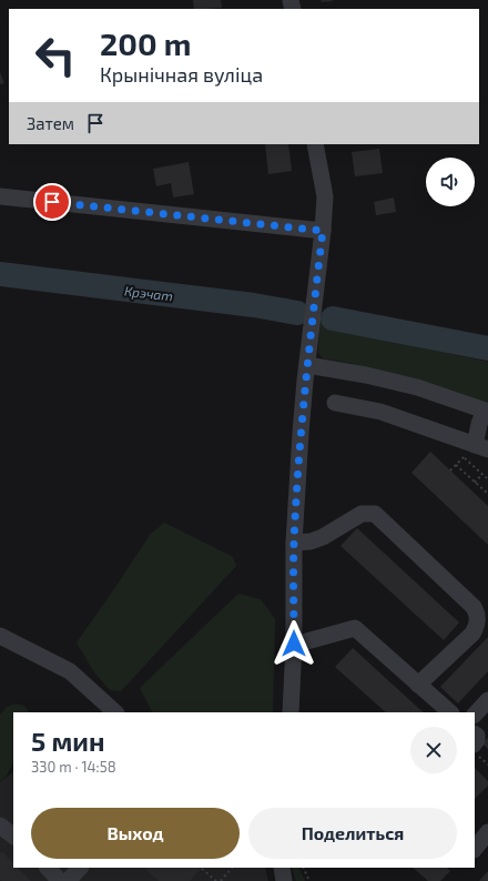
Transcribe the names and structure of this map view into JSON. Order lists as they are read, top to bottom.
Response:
{
  "water": ["Крэчат"],
  "page": {
    "turn": ["200 m", "Крынічная вуліца"],
    "then": "Затем",
    "heading": ["5 мин", "330 m · 14:58"],
    "buttons": ["Выход", "Поделиться"]
  }
}
